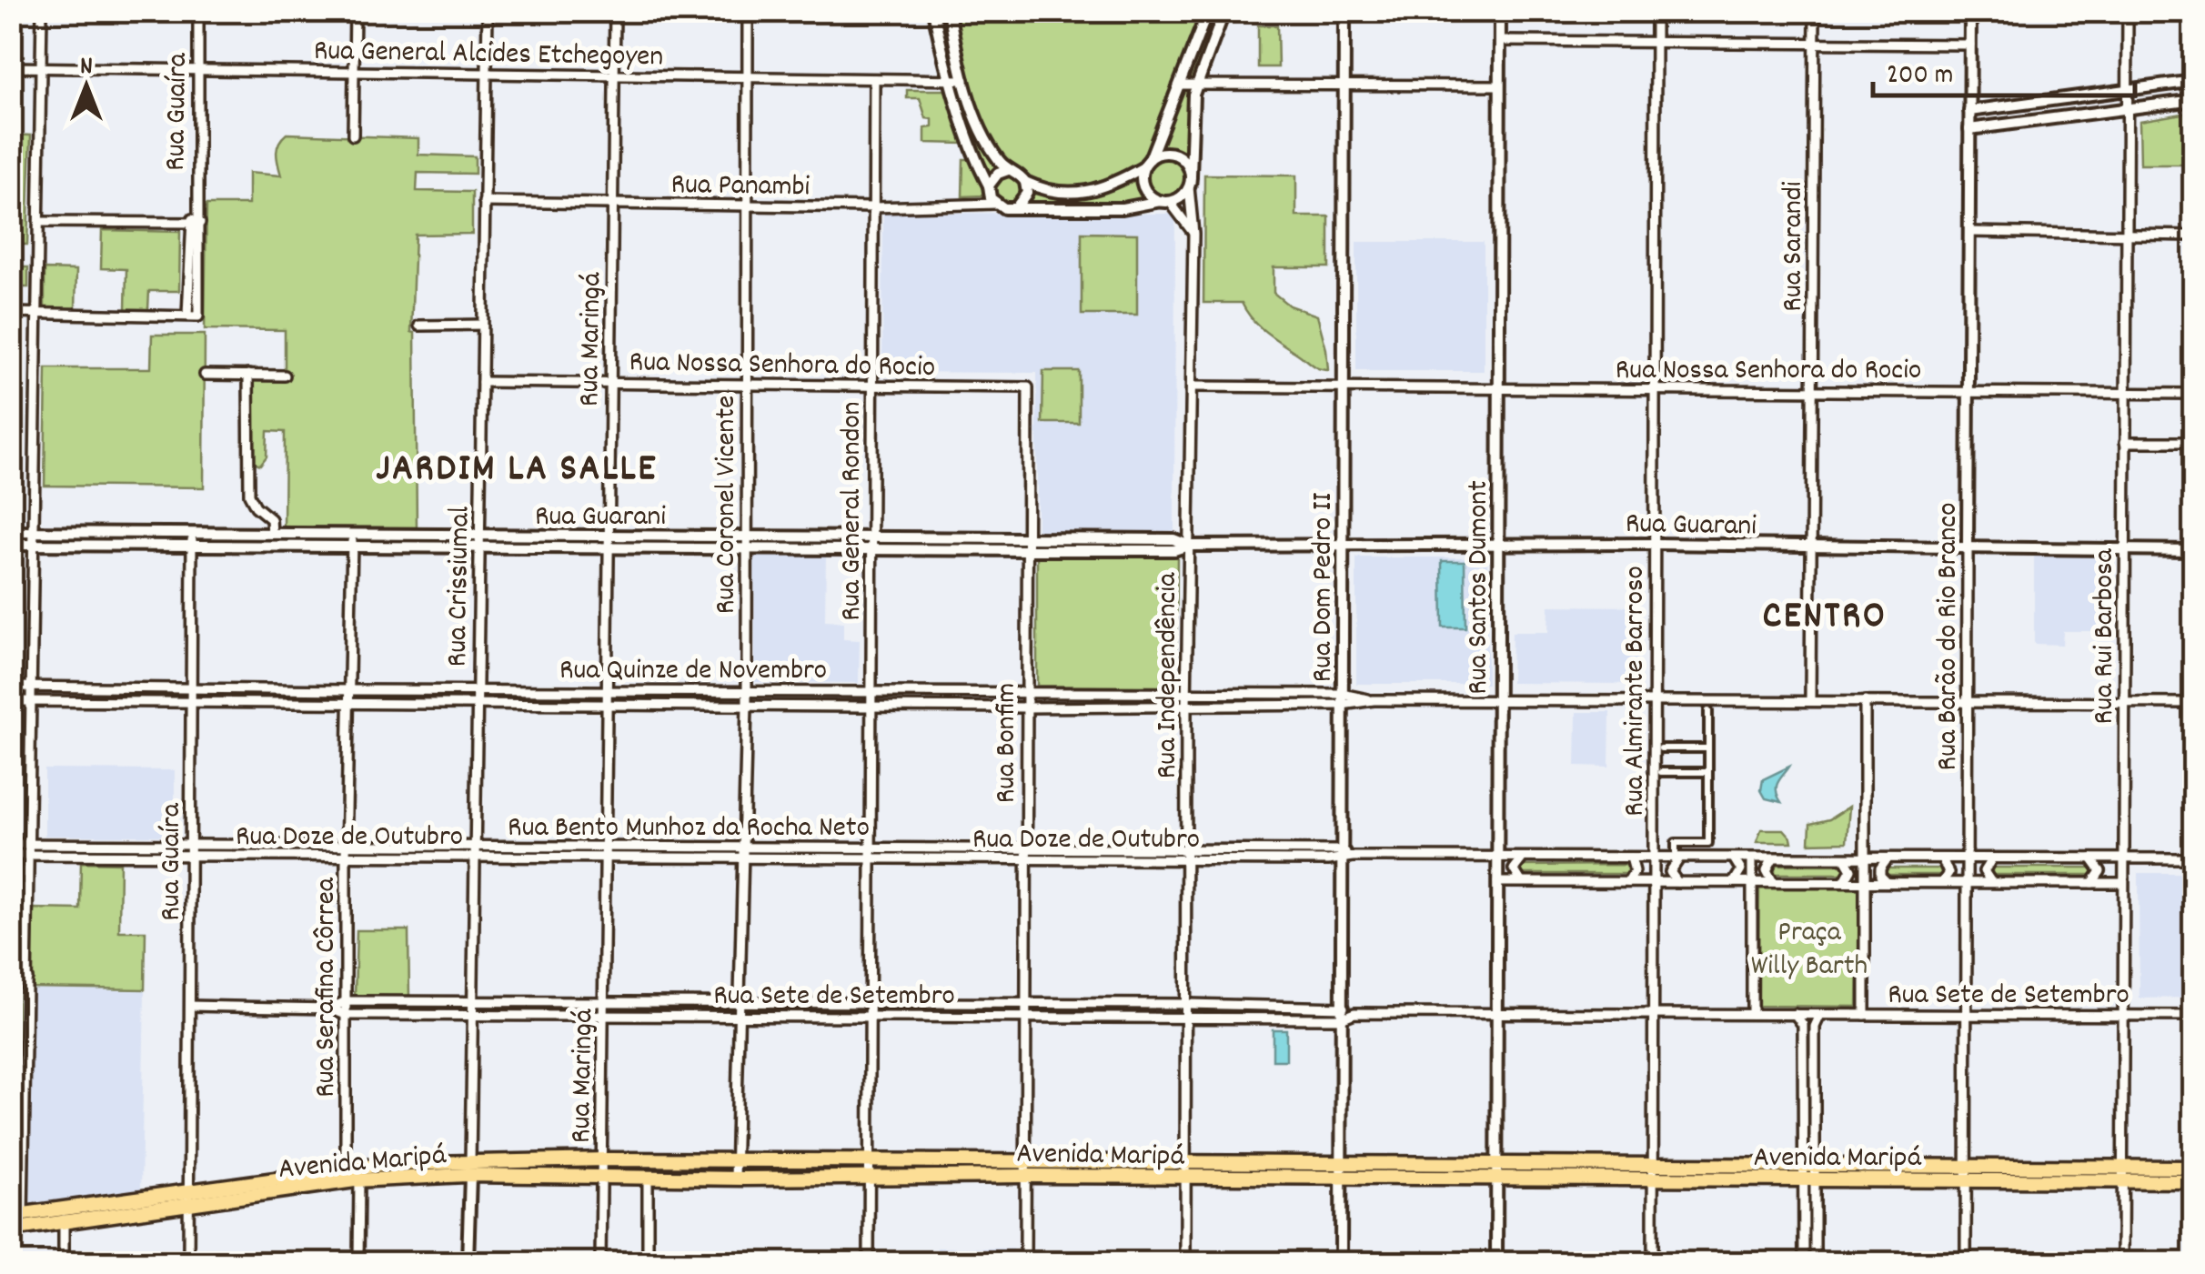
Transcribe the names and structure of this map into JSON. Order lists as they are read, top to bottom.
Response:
{
  "streets": {
    "main road": ["Avenida Maripá"],
    "street": [
      "Rua General Alcides Etchegoyen",
      "Rua Guaíra",
      "Rua Panambi",
      "Rua Sarandi",
      "Rua Maringá",
      "Rua Nossa Senhora do Rocio",
      "Rua Coronel Vicente",
      "Rua General Rondon",
      "Rua Guarani",
      "Rua Crissiumal",
      "Rua Dom Pedro II",
      "Rua Santos Dumont",
      "Rua Barão do Rio Branco",
      "Rua Rui Barbosa",
      "Rua Quinze de Novembro",
      "Rua Independência",
      "Rua Almirante Barroso",
      "Rua Bonfim",
      "Rua Bento Munhoz da Rocha Neto",
      "Rua Doze de Outubro",
      "Rua Serafina Côrrea",
      "Rua Sete de Setembro"
    ]
  },
  "crossings": [
    ["Rua General Alcides Etchegoyen", "Rua Guaíra"],
    ["Rua General Alcides Etchegoyen", "Rua Maringá"],
    ["Rua General Alcides Etchegoyen", "Rua Coronel Vicente"],
    ["Rua General Alcides Etchegoyen", "Rua General Rondon"],
    ["Rua General Alcides Etchegoyen", "Rua Crissiumal"],
    ["Rua Guaíra", "Rua Guarani"],
    ["Rua Guaíra", "Rua Quinze de Novembro"],
    ["Rua Guaíra", "Rua Bento Munhoz da Rocha Neto"],
    ["Rua Guaíra", "Rua Doze de Outubro"],
    ["Rua Guaíra", "Rua Sete de Setembro"],
    ["Rua Guaíra", "Avenida Maripá"],
    ["Rua Panambi", "Rua Maringá"],
    ["Rua Panambi", "Rua Coronel Vicente"],
    ["Rua Panambi", "Rua General Rondon"],
    ["Rua Panambi", "Rua Crissiumal"],
    ["Rua Sarandi", "Rua Nossa Senhora do Rocio"],
    ["Rua Sarandi", "Rua Guarani"],
    ["Rua Sarandi", "Rua Quinze de Novembro"],
    ["Rua Maringá", "Rua Nossa Senhora do Rocio"],
    ["Rua Maringá", "Rua Guarani"],
    ["Rua Maringá", "Rua Quinze de Novembro"],
    ["Rua Maringá", "Rua Bento Munhoz da Rocha Neto"],
    ["Rua Maringá", "Rua Sete de Setembro"],
    ["Rua Maringá", "Avenida Maripá"],
    ["Rua Nossa Senhora do Rocio", "Rua Coronel Vicente"],
    ["Rua Nossa Senhora do Rocio", "Rua General Rondon"],
    ["Rua Nossa Senhora do Rocio", "Rua Crissiumal"],
    ["Rua Nossa Senhora do Rocio", "Rua Dom Pedro II"],
    ["Rua Nossa Senhora do Rocio", "Rua Santos Dumont"],
    ["Rua Nossa Senhora do Rocio", "Rua Barão do Rio Branco"],
    ["Rua Nossa Senhora do Rocio", "Rua Rui Barbosa"],
    ["Rua Nossa Senhora do Rocio", "Rua Independência"],
    ["Rua Nossa Senhora do Rocio", "Rua Almirante Barroso"],
    ["Rua Nossa Senhora do Rocio", "Rua Bonfim"],
    ["Rua Coronel Vicente", "Rua Guarani"],
    ["Rua Coronel Vicente", "Rua Quinze de Novembro"],
    ["Rua Coronel Vicente", "Rua Bento Munhoz da Rocha Neto"],
    ["Rua Coronel Vicente", "Rua Sete de Setembro"],
    ["Rua Coronel Vicente", "Avenida Maripá"],
    ["Rua General Rondon", "Rua Guarani"],
    ["Rua General Rondon", "Rua Quinze de Novembro"],
    ["Rua General Rondon", "Rua Bento Munhoz da Rocha Neto"],
    ["Rua General Rondon", "Rua Sete de Setembro"],
    ["Rua General Rondon", "Avenida Maripá"],
    ["Rua Guarani", "Rua Crissiumal"],
    ["Rua Guarani", "Rua Dom Pedro II"],
    ["Rua Guarani", "Rua Santos Dumont"],
    ["Rua Guarani", "Rua Barão do Rio Branco"],
    ["Rua Guarani", "Rua Rui Barbosa"],
    ["Rua Guarani", "Rua Independência"],
    ["Rua Guarani", "Rua Almirante Barroso"],
    ["Rua Guarani", "Rua Bonfim"],
    ["Rua Guarani", "Rua Serafina Côrrea"],
    ["Rua Crissiumal", "Rua Quinze de Novembro"],
    ["Rua Crissiumal", "Rua Bento Munhoz da Rocha Neto"],
    ["Rua Crissiumal", "Rua Sete de Setembro"],
    ["Rua Crissiumal", "Avenida Maripá"],
    ["Rua Dom Pedro II", "Rua Quinze de Novembro"],
    ["Rua Dom Pedro II", "Rua Doze de Outubro"],
    ["Rua Dom Pedro II", "Rua Sete de Setembro"],
    ["Rua Dom Pedro II", "Avenida Maripá"],
    ["Rua Santos Dumont", "Rua Quinze de Novembro"],
    ["Rua Santos Dumont", "Rua Sete de Setembro"],
    ["Rua Santos Dumont", "Avenida Maripá"],
    ["Rua Barão do Rio Branco", "Rua Quinze de Novembro"],
    ["Rua Barão do Rio Branco", "Rua Sete de Setembro"],
    ["Rua Barão do Rio Branco", "Avenida Maripá"],
    ["Rua Rui Barbosa", "Rua Quinze de Novembro"],
    ["Rua Rui Barbosa", "Rua Sete de Setembro"],
    ["Rua Rui Barbosa", "Avenida Maripá"],
    ["Rua Quinze de Novembro", "Rua Independência"],
    ["Rua Quinze de Novembro", "Rua Almirante Barroso"],
    ["Rua Quinze de Novembro", "Rua Bonfim"],
    ["Rua Quinze de Novembro", "Rua Serafina Côrrea"],
    ["Rua Independência", "Rua Bento Munhoz da Rocha Neto"],
    ["Rua Independência", "Rua Doze de Outubro"],
    ["Rua Independência", "Rua Sete de Setembro"],
    ["Rua Independência", "Avenida Maripá"],
    ["Rua Almirante Barroso", "Rua Sete de Setembro"],
    ["Rua Almirante Barroso", "Avenida Maripá"],
    ["Rua Bonfim", "Rua Bento Munhoz da Rocha Neto"],
    ["Rua Bonfim", "Rua Sete de Setembro"],
    ["Rua Bonfim", "Avenida Maripá"],
    ["Rua Bento Munhoz da Rocha Neto", "Rua Doze de Outubro"],
    ["Rua Bento Munhoz da Rocha Neto", "Rua Serafina Côrrea"],
    ["Rua Doze de Outubro", "Rua Serafina Côrrea"],
    ["Rua Serafina Côrrea", "Rua Sete de Setembro"],
    ["Rua Serafina Côrrea", "Avenida Maripá"]
  ],
  "districts": ["JARDIM LA SALLE", "CENTRO"],
  "parks": ["Praça Willy Barth"],
  "scale_bar": "200 m",
  "north": "top"
}
